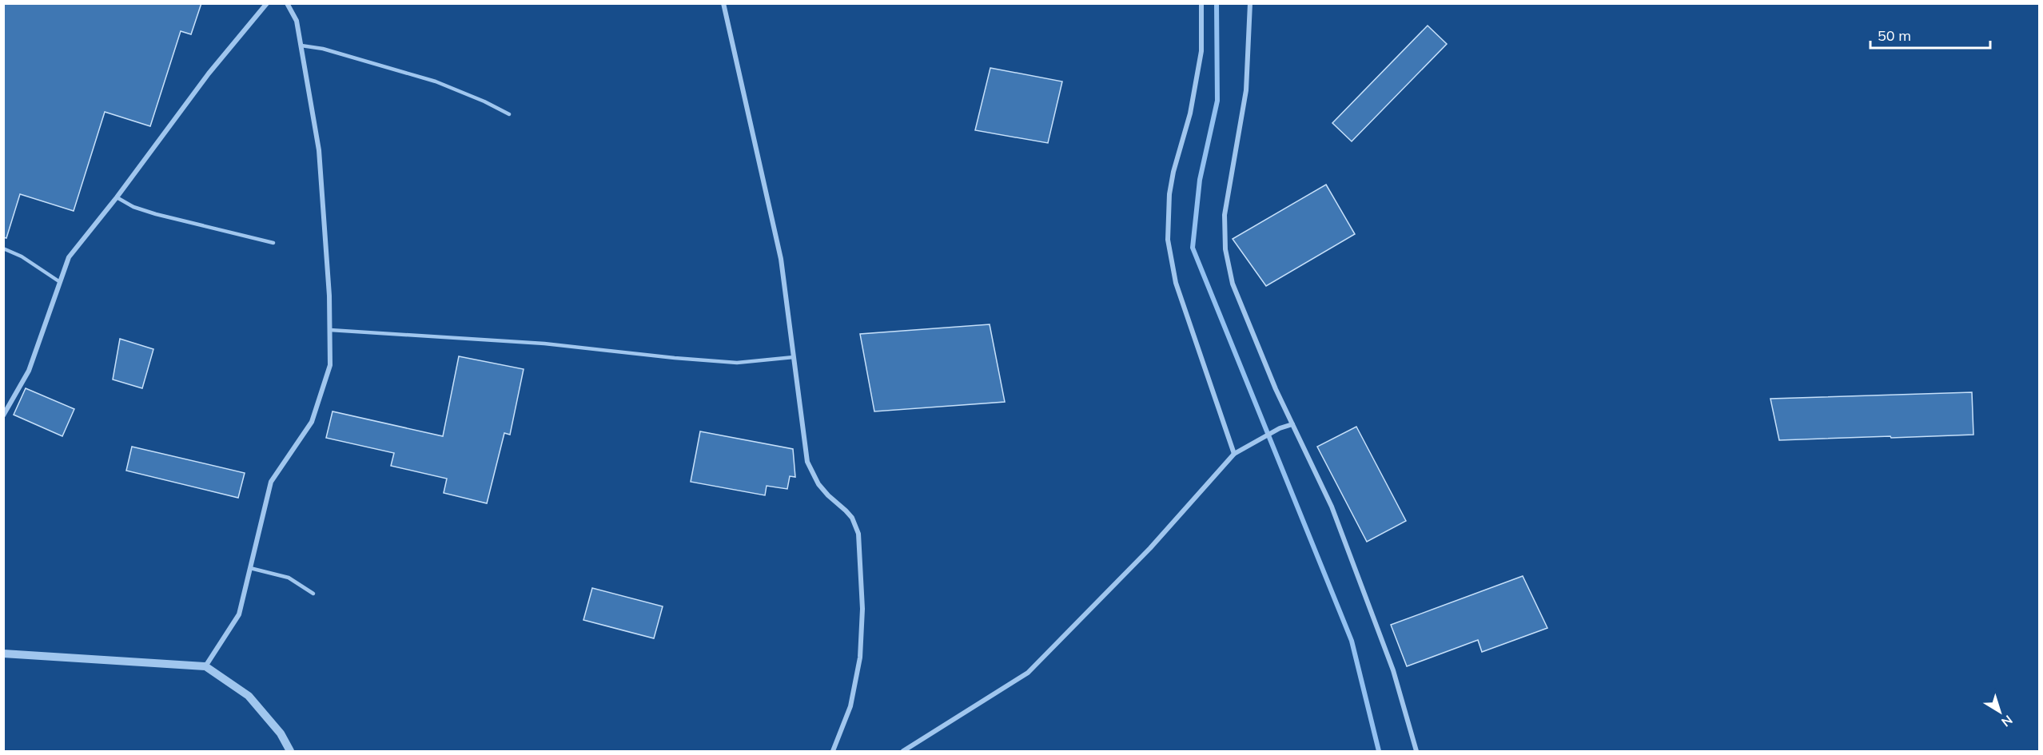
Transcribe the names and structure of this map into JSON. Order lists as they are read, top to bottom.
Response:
{
  "scale_bar": "50 m",
  "north": "bottom right"
}
